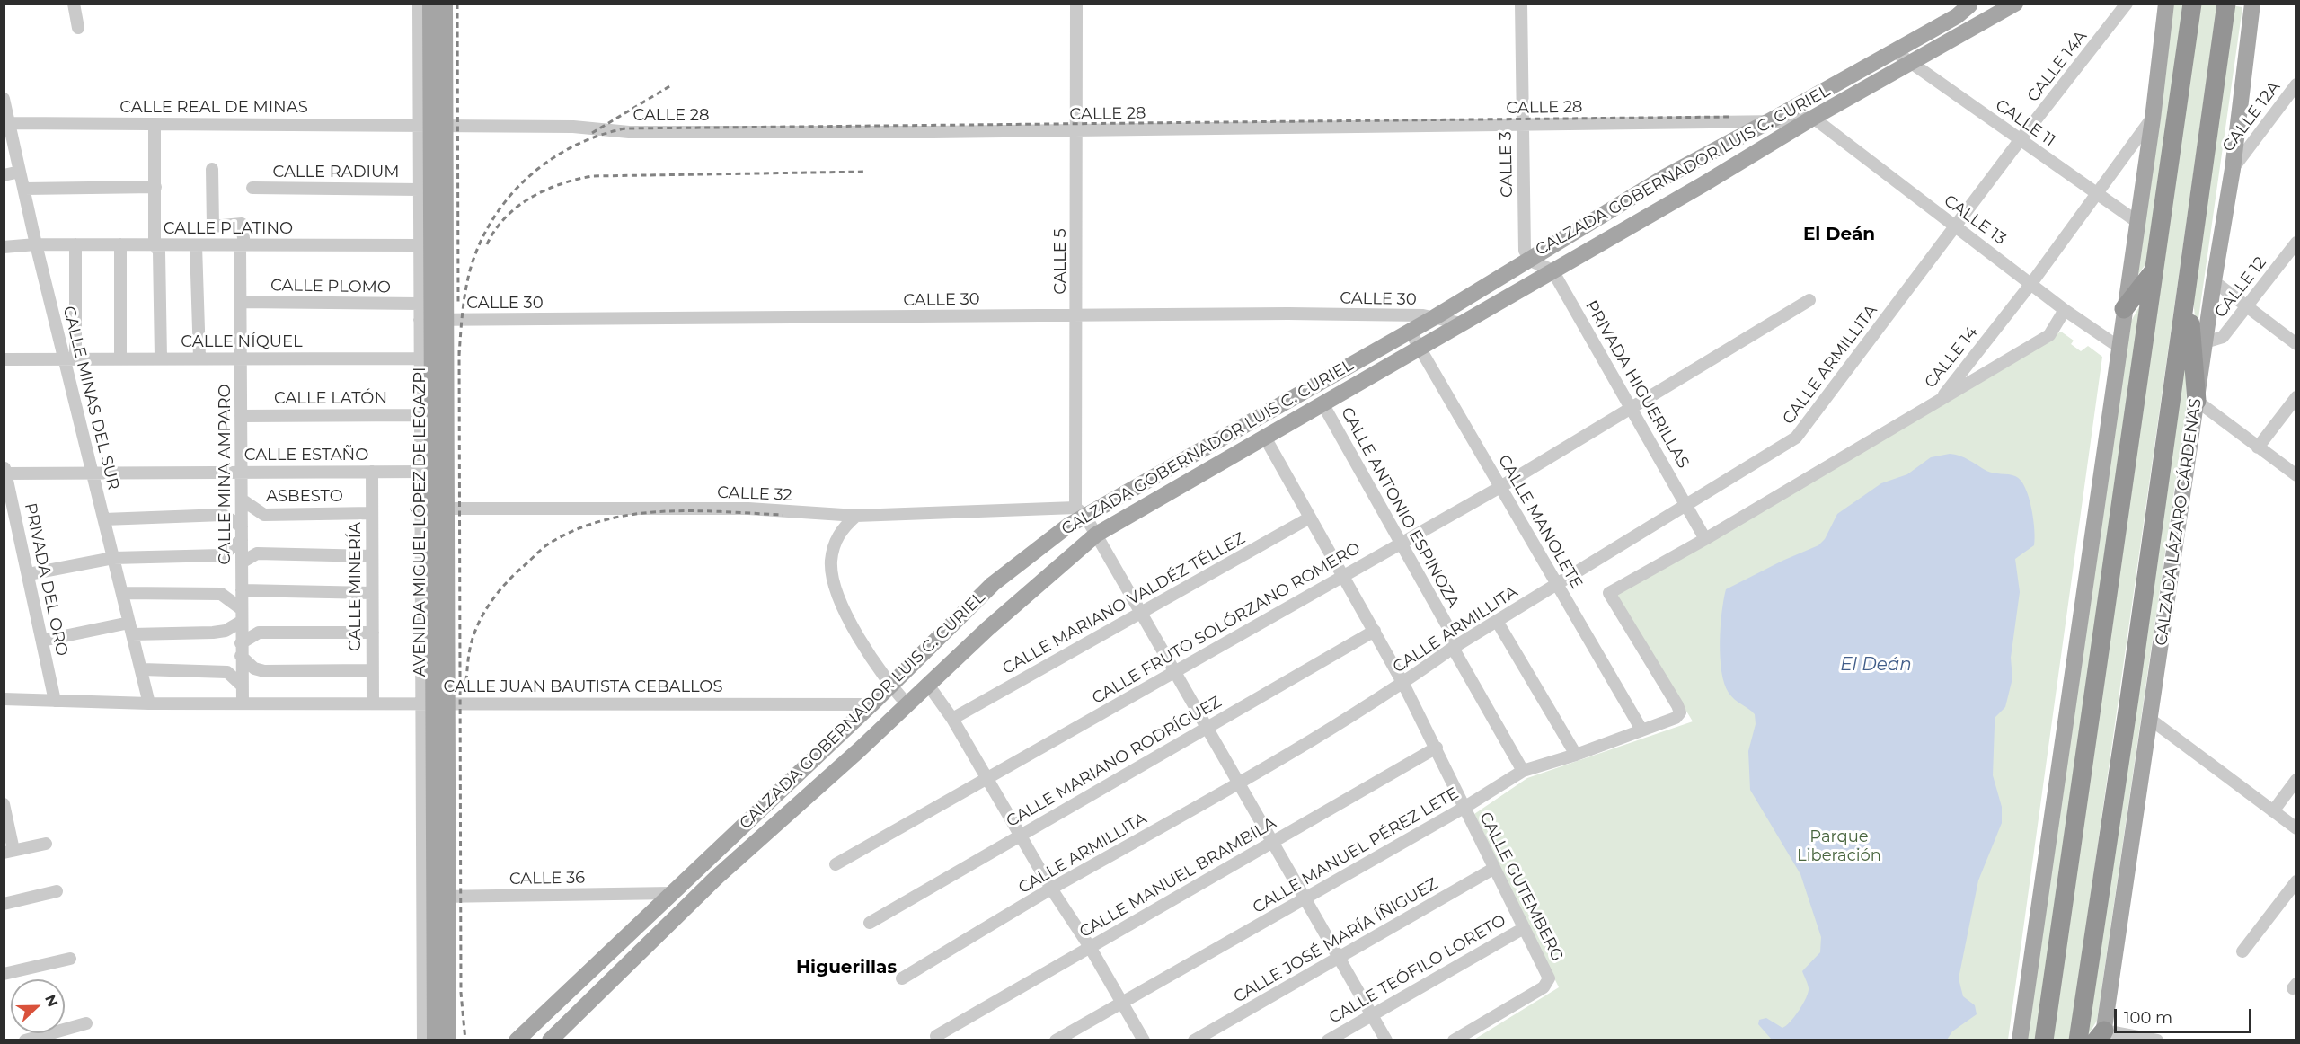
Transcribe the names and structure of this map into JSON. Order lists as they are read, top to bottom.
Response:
{
  "streets": {
    "highway": ["CALZADA LÁZARO CÁRDENAS"],
    "main road": ["CALZADA GOBERNADOR LUIS C. CURIEL", "AVENIDA MIGUEL LÓPEZ DE LEGAZPI"],
    "street": [
      "CALLE 14A",
      "CALLE REAL DE MINAS",
      "CALLE 28",
      "CALLE 12A",
      "CALLE 11",
      "CALLE 3",
      "CALLE RADIUM",
      "CALLE 13",
      "CALLE PLATINO",
      "CALLE 5",
      "CALLE PLOMO",
      "CALLE 12",
      "CALLE 30",
      "CALLE NÍQUEL",
      "CALLE 14",
      "CALLE ARMILLITA",
      "PRIVADA HIGUERILLAS",
      "CALLE MINAS DEL SUR",
      "CALLE LATÓN",
      "CALLE ESTAÑO",
      "CALLE MINA AMPARO",
      "CALLE 32",
      "ASBESTO",
      "CALLE ANTONIO ESPINOZA",
      "CALLE MANOLETE",
      "PRIVADA DEL ORO",
      "CALLE MINERÍA",
      "CALLE MARIANO VALDÉZ TÉLLEZ",
      "CALLE FRUTO SOLÓRZANO ROMERO",
      "CALLE JUAN BAUTISTA CEBALLOS",
      "CALLE MARIANO RODRÍGUEZ",
      "CALLE MANUEL PÉREZ LETE",
      "CALLE MANUEL BRAMBILA",
      "CALLE 36",
      "CALLE GUTEMBERG",
      "CALLE JOSÉ MARÍA ÍÑIGUEZ",
      "CALLE TEÓFILO LORETO"
    ]
  },
  "crossings": [
    ["CALLE 14A", "CALLE 11"],
    ["CALLE 14A", "CALLE 13"],
    ["CALLE 14A", "CALLE ARMILLITA"],
    ["CALLE REAL DE MINAS", "CALLE 28"],
    ["CALLE REAL DE MINAS", "CALLE MINAS DEL SUR"],
    ["CALLE REAL DE MINAS", "AVENIDA MIGUEL LÓPEZ DE LEGAZPI"],
    ["CALLE 28", "CALLE 3"],
    ["CALLE 28", "CALZADA GOBERNADOR LUIS C. CURIEL"],
    ["CALLE 28", "CALLE 13"],
    ["CALLE 28", "CALLE 5"],
    ["CALLE 28", "AVENIDA MIGUEL LÓPEZ DE LEGAZPI"],
    ["CALLE 12A", "CALZADA LÁZARO CÁRDENAS"],
    ["CALLE 11", "CALZADA GOBERNADOR LUIS C. CURIEL"],
    ["CALLE 11", "CALLE 14"],
    ["CALLE 3", "CALZADA GOBERNADOR LUIS C. CURIEL"],
    ["CALZADA GOBERNADOR LUIS C. CURIEL", "CALLE 13"],
    ["CALZADA GOBERNADOR LUIS C. CURIEL", "CALLE 5"],
    ["CALZADA GOBERNADOR LUIS C. CURIEL", "CALLE 30"],
    ["CALZADA GOBERNADOR LUIS C. CURIEL", "PRIVADA HIGUERILLAS"],
    ["CALZADA GOBERNADOR LUIS C. CURIEL", "CALLE 32"],
    ["CALZADA GOBERNADOR LUIS C. CURIEL", "CALLE ANTONIO ESPINOZA"],
    ["CALZADA GOBERNADOR LUIS C. CURIEL", "CALLE MANOLETE"],
    ["CALZADA GOBERNADOR LUIS C. CURIEL", "CALLE JUAN BAUTISTA CEBALLOS"],
    ["CALZADA GOBERNADOR LUIS C. CURIEL", "CALLE 36"],
    ["CALZADA GOBERNADOR LUIS C. CURIEL", "CALLE GUTEMBERG"],
    ["CALLE RADIUM", "AVENIDA MIGUEL LÓPEZ DE LEGAZPI"],
    ["CALLE 13", "CALLE 14"],
    ["CALLE 13", "CALLE ARMILLITA"],
    ["CALLE PLATINO", "CALLE MINAS DEL SUR"],
    ["CALLE PLATINO", "CALLE MINA AMPARO"],
    ["CALLE PLATINO", "AVENIDA MIGUEL LÓPEZ DE LEGAZPI"],
    ["CALLE 5", "CALLE 30"],
    ["CALLE 5", "CALLE 32"],
    ["CALLE PLOMO", "CALLE MINA AMPARO"],
    ["CALLE PLOMO", "AVENIDA MIGUEL LÓPEZ DE LEGAZPI"],
    ["CALLE 12", "CALZADA LÁZARO CÁRDENAS"],
    ["CALLE 30", "AVENIDA MIGUEL LÓPEZ DE LEGAZPI"],
    ["CALLE NÍQUEL", "CALLE MINAS DEL SUR"],
    ["CALLE NÍQUEL", "CALLE MINA AMPARO"],
    ["CALLE NÍQUEL", "AVENIDA MIGUEL LÓPEZ DE LEGAZPI"],
    ["CALLE 14", "PRIVADA HIGUERILLAS"],
    ["CALLE 14", "CALLE MANUEL PÉREZ LETE"],
    ["CALLE ARMILLITA", "PRIVADA HIGUERILLAS"],
    ["CALLE ARMILLITA", "CALLE ANTONIO ESPINOZA"],
    ["CALLE ARMILLITA", "CALLE MANOLETE"],
    ["CALLE ARMILLITA", "CALLE GUTEMBERG"],
    ["PRIVADA HIGUERILLAS", "CALLE FRUTO SOLÓRZANO ROMERO"],
    ["CALLE MINAS DEL SUR", "CALLE ESTAÑO"],
    ["CALLE MINAS DEL SUR", "CALLE JUAN BAUTISTA CEBALLOS"],
    ["CALLE LATÓN", "CALLE MINA AMPARO"],
    ["CALLE LATÓN", "AVENIDA MIGUEL LÓPEZ DE LEGAZPI"],
    ["CALLE ESTAÑO", "CALLE MINA AMPARO"],
    ["CALLE ESTAÑO", "AVENIDA MIGUEL LÓPEZ DE LEGAZPI"],
    ["CALLE ESTAÑO", "PRIVADA DEL ORO"],
    ["CALLE ESTAÑO", "CALLE MINERÍA"],
    ["CALLE MINA AMPARO", "ASBESTO"],
    ["CALLE MINA AMPARO", "CALLE JUAN BAUTISTA CEBALLOS"],
    ["CALLE 32", "AVENIDA MIGUEL LÓPEZ DE LEGAZPI"],
    ["ASBESTO", "CALLE MINERÍA"],
    ["CALLE ANTONIO ESPINOZA", "CALLE FRUTO SOLÓRZANO ROMERO"],
    ["CALLE ANTONIO ESPINOZA", "CALLE MANUEL PÉREZ LETE"],
    ["AVENIDA MIGUEL LÓPEZ DE LEGAZPI", "CALLE JUAN BAUTISTA CEBALLOS"],
    ["AVENIDA MIGUEL LÓPEZ DE LEGAZPI", "CALLE 36"],
    ["CALLE MANOLETE", "CALLE FRUTO SOLÓRZANO ROMERO"],
    ["CALLE MANOLETE", "CALLE MANUEL PÉREZ LETE"],
    ["PRIVADA DEL ORO", "CALLE JUAN BAUTISTA CEBALLOS"],
    ["CALLE MINERÍA", "CALLE JUAN BAUTISTA CEBALLOS"],
    ["CALLE MARIANO VALDÉZ TÉLLEZ", "CALLE GUTEMBERG"],
    ["CALLE FRUTO SOLÓRZANO ROMERO", "CALLE GUTEMBERG"],
    ["CALLE MARIANO RODRÍGUEZ", "CALLE GUTEMBERG"],
    ["CALLE MANUEL PÉREZ LETE", "CALLE GUTEMBERG"],
    ["CALLE MANUEL BRAMBILA", "CALLE GUTEMBERG"],
    ["CALLE GUTEMBERG", "CALLE JOSÉ MARÍA ÍÑIGUEZ"],
    ["CALLE GUTEMBERG", "CALLE TEÓFILO LORETO"]
  ],
  "districts": ["El Deán", "Higuerillas"],
  "water": ["El Deán"],
  "parks": ["Parque Liberación"],
  "scale_bar": "100 m",
  "north": "right"
}
